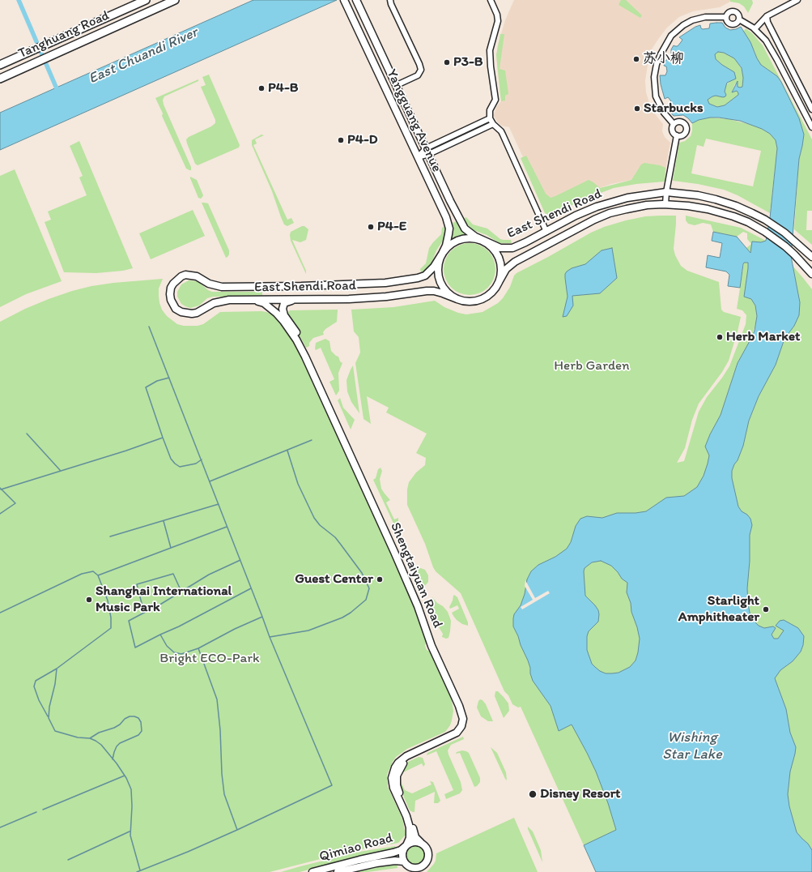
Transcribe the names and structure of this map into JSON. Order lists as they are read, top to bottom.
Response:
{
  "streets": {
    "main road": ["Tanghuang Road"],
    "street": [
      "Yangguang Avenue",
      "East Shendi Road",
      "Shengtaiyuan Road",
      "Qimiao Road"
    ]
  },
  "crossings": [
    ["Yangguang Avenue", "East Shendi Road"],
    ["East Shendi Road", "Shengtaiyuan Road"],
    ["Shengtaiyuan Road", "Qimiao Road"]
  ],
  "water": ["East Chuandi River", "Wishing Star Lake"],
  "parks": ["Herb Garden", "Bright ECO-Park"],
  "places": [
    "苏小柳",
    "P3-B",
    "P4-B",
    "Starbucks",
    "P4-D",
    "P4-E",
    "Herb Market",
    "Guest Center",
    "Shanghai International Music Park",
    "Starlight Amphitheater",
    "Disney Resort"
  ]
}
